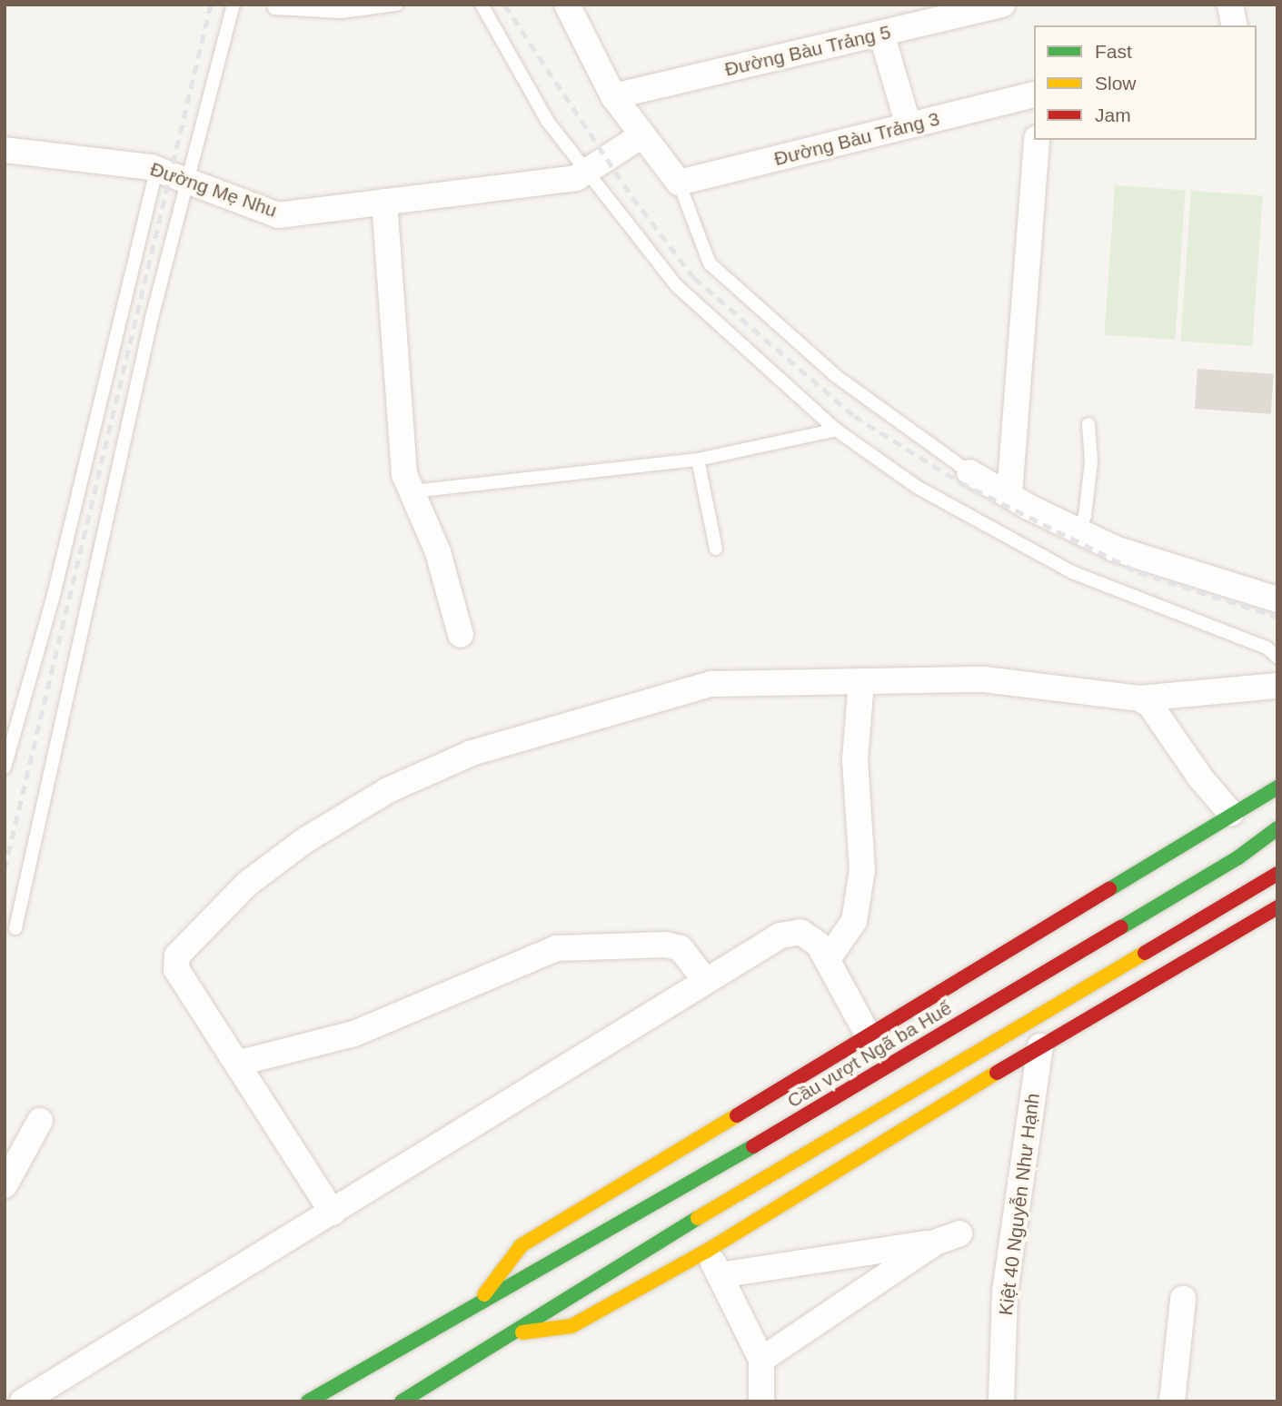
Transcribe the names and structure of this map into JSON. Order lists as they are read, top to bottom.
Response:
{
  "streets": {
    "main road": ["Cầu vượt Ngã ba Huế"],
    "street": [
      "Đường Bàu Trảng 5",
      "Đường Bàu Trảng 3",
      "Đường Mẹ Nhu",
      "Kiệt 40 Nguyễn Như Hạnh"
    ]
  },
  "legend": ["Fast", "Slow", "Jam"]
}
